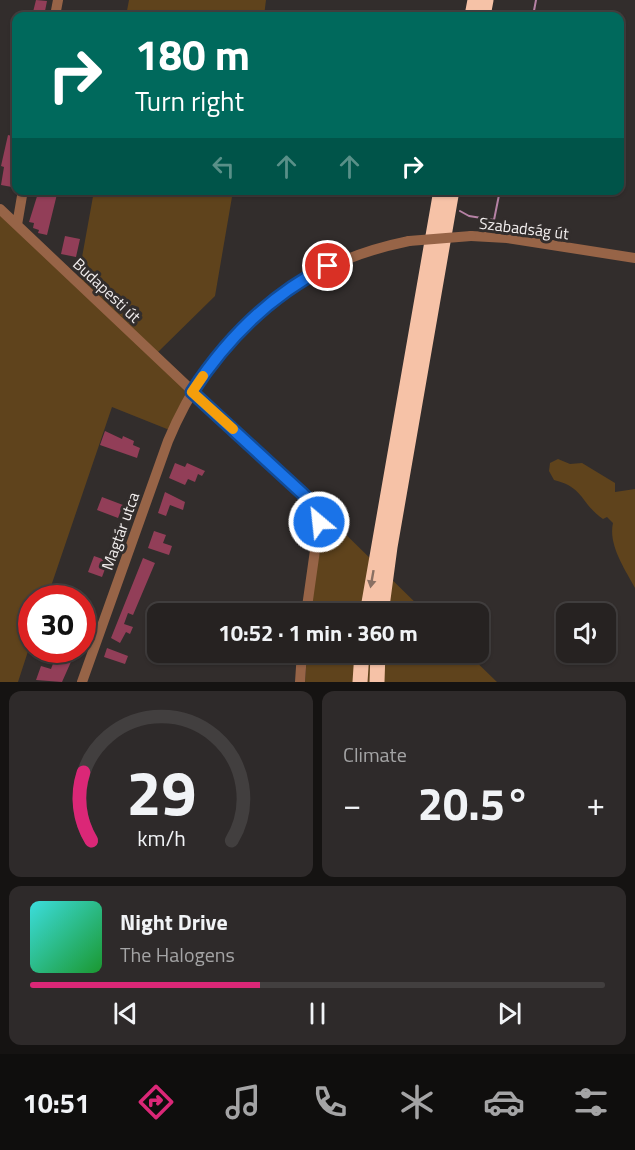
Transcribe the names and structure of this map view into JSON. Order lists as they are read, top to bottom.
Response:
{
  "streets": {
    "street": ["Szabadság út", "Budapesti út", "Magtár utca"]
  },
  "crossings": [
    ["Szabadság út", "Budapesti út"],
    ["Szabadság út", "Magtár utca"],
    ["Budapesti út", "Magtár utca"]
  ],
  "page": {
    "turn": ["180 m", "Turn right"],
    "limit": "30",
    "trip": "10:52 · 1 min · 360 m",
    "tile": "Climate",
    "heat": ["−", "20.5°", "+"],
    "song": ["Night Drive", "The Halogens"],
    "tabs": "10:51",
    "gauge": ["29", "km/h"]
  }
}
